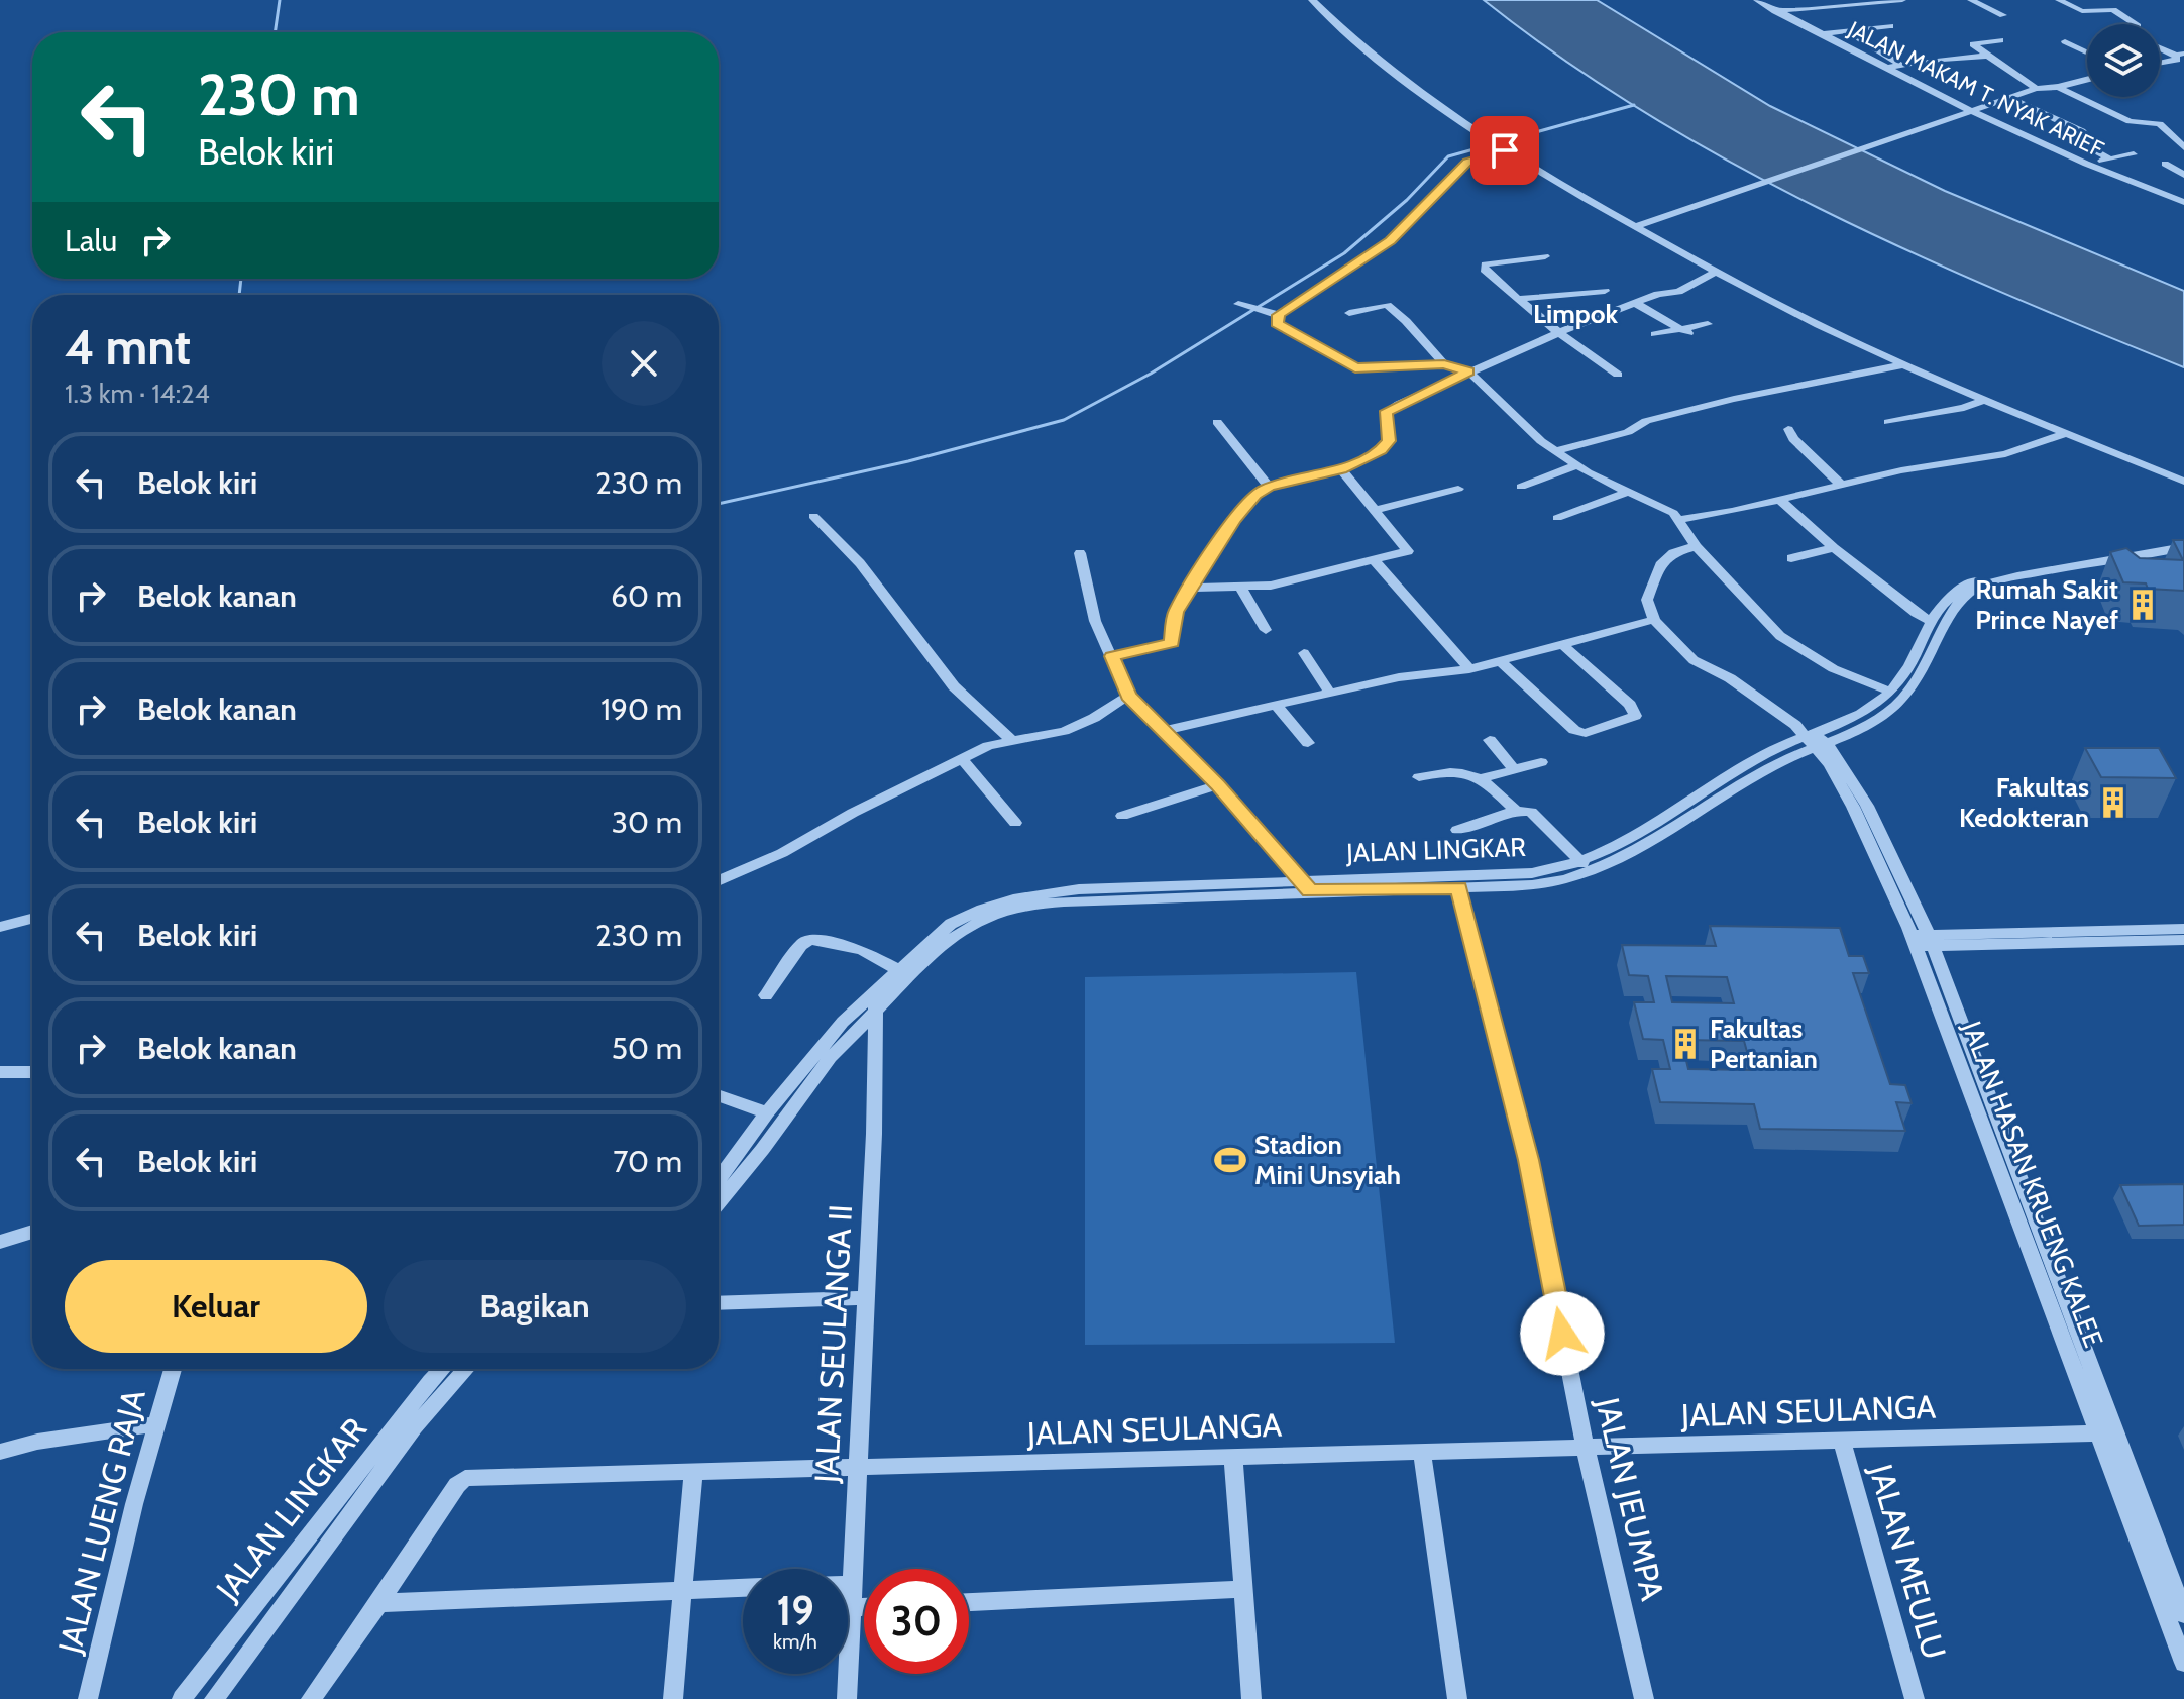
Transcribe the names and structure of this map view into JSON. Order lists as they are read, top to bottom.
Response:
{
  "streets": {
    "street": [
      "JALAN MAKAM T. NYAK ARIEF",
      "JALAN LINGKAR",
      "JALAN HASAN KRUENG KALEE",
      "JALAN SEULANGA II",
      "JALAN SEULANGA",
      "JALAN JEUMPA",
      "JALAN LUENG RAJA",
      "JALAN MEULU"
    ]
  },
  "crossings": [
    ["JALAN LINGKAR", "JALAN HASAN KRUENG KALEE"],
    ["JALAN LINGKAR", "JALAN SEULANGA II"],
    ["JALAN HASAN KRUENG KALEE", "JALAN SEULANGA"],
    ["JALAN SEULANGA II", "JALAN SEULANGA"],
    ["JALAN SEULANGA", "JALAN JEUMPA"],
    ["JALAN SEULANGA", "JALAN MEULU"]
  ],
  "districts": ["Limpok"],
  "places": {
    "building": ["Rumah Sakit Prince Nayef", "Fakultas Kedokteran", "Fakultas Pertanian"],
    "sports": ["Stadion Mini Unsyiah"]
  },
  "page": {
    "turn": ["230 m", "Belok kiri"],
    "then": "Lalu",
    "heading": ["4 mnt", "1.3 km · 14:24"],
    "list": [
      {
        "name": "Belok kiri",
        "value": "230 m"
      },
      {
        "name": "Belok kanan",
        "value": "60 m"
      },
      {
        "name": "Belok kanan",
        "value": "190 m"
      },
      {
        "name": "Belok kiri",
        "value": "30 m"
      },
      {
        "name": "Belok kiri",
        "value": "230 m"
      },
      {
        "name": "Belok kanan",
        "value": "50 m"
      },
      {
        "name": "Belok kiri",
        "value": "70 m"
      }
    ],
    "buttons": ["Keluar", "Bagikan"],
    "speed": "19 km/h",
    "limit": "30"
  }
}
